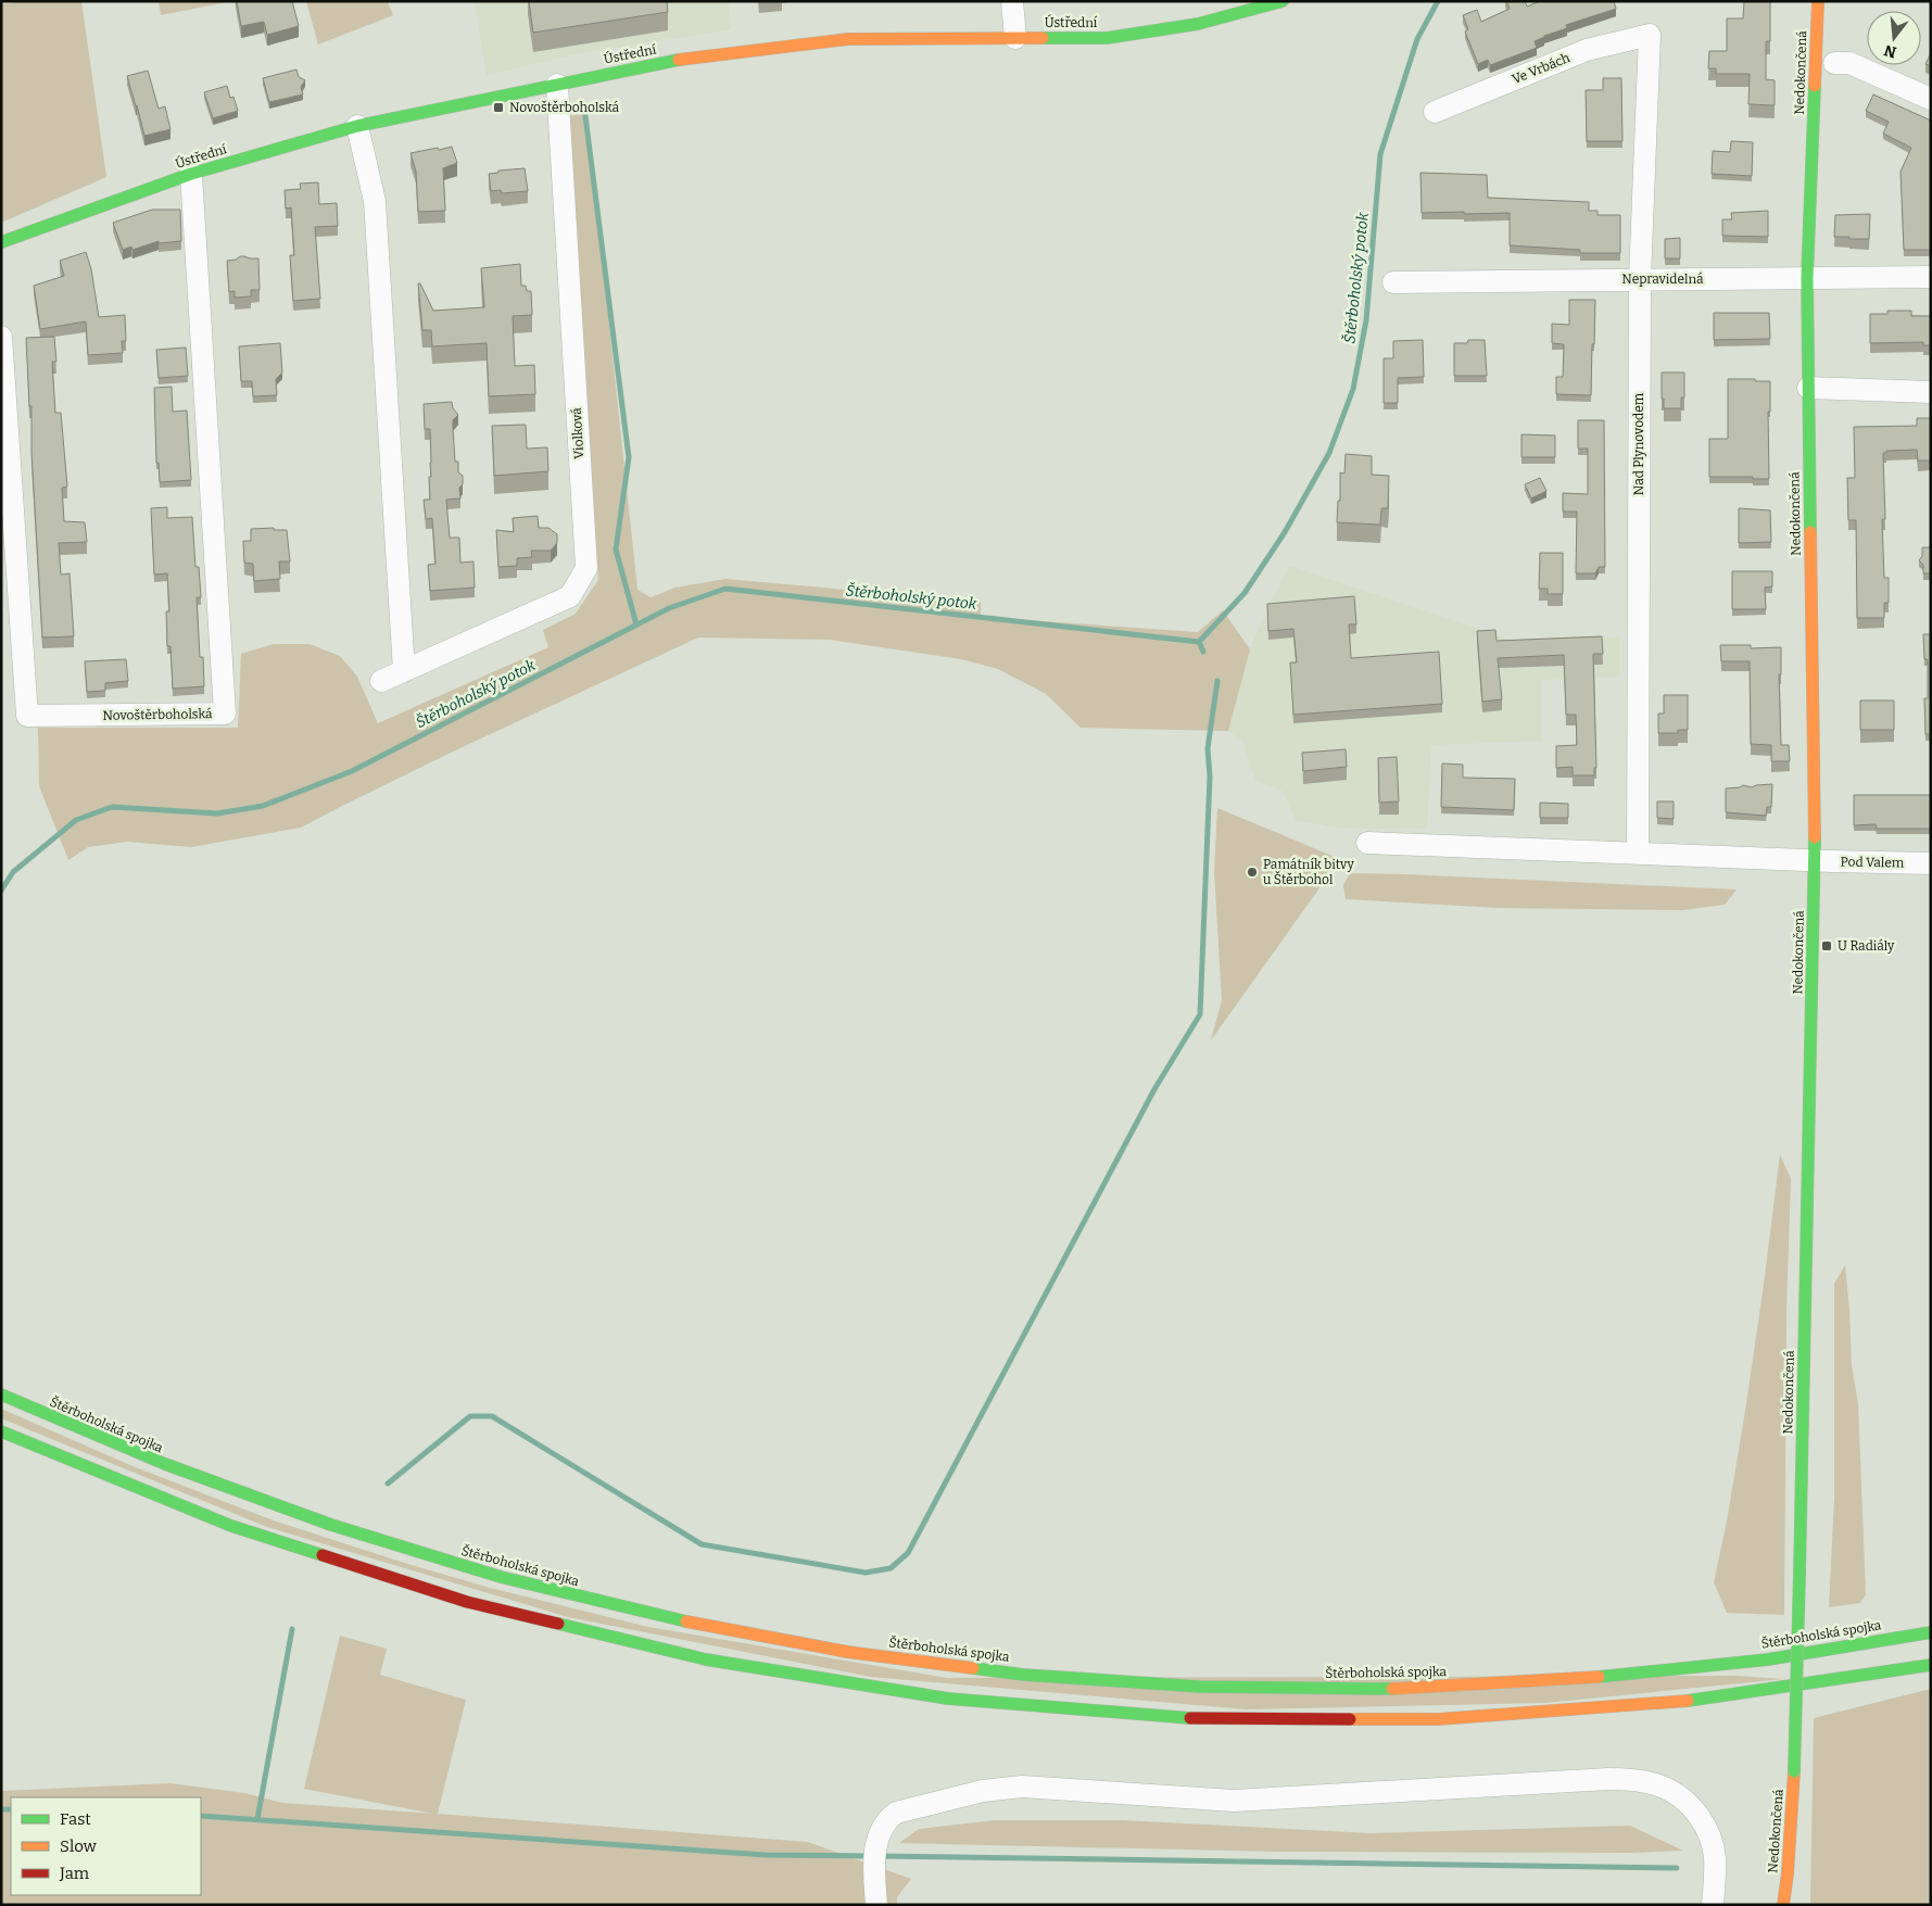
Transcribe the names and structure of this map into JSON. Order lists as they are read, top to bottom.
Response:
{
  "streets": {
    "main road": ["Ústřední", "Nedokončená", "Štěrboholská spojka"],
    "street": [
      "Ve Vrbách",
      "Nepravidelná",
      "Violková",
      "Nad Plynovodem",
      "Novoštěrboholská",
      "Pod Valem"
    ]
  },
  "crossings": [
    ["Ústřední", "Violková"],
    ["Ústřední", "Novoštěrboholská"],
    ["Ve Vrbách", "Nad Plynovodem"],
    ["Nedokončená", "Nepravidelná"],
    ["Nedokončená", "Pod Valem"],
    ["Nepravidelná", "Nad Plynovodem"]
  ],
  "water": ["Štěrboholský potok"],
  "places": {
    "transit": ["Novoštěrboholská", "U Radiály"],
    "other": ["Památník bitvy u Štěrbohol"]
  },
  "legend": ["Fast", "Slow", "Jam"],
  "north": "bottom"
}
